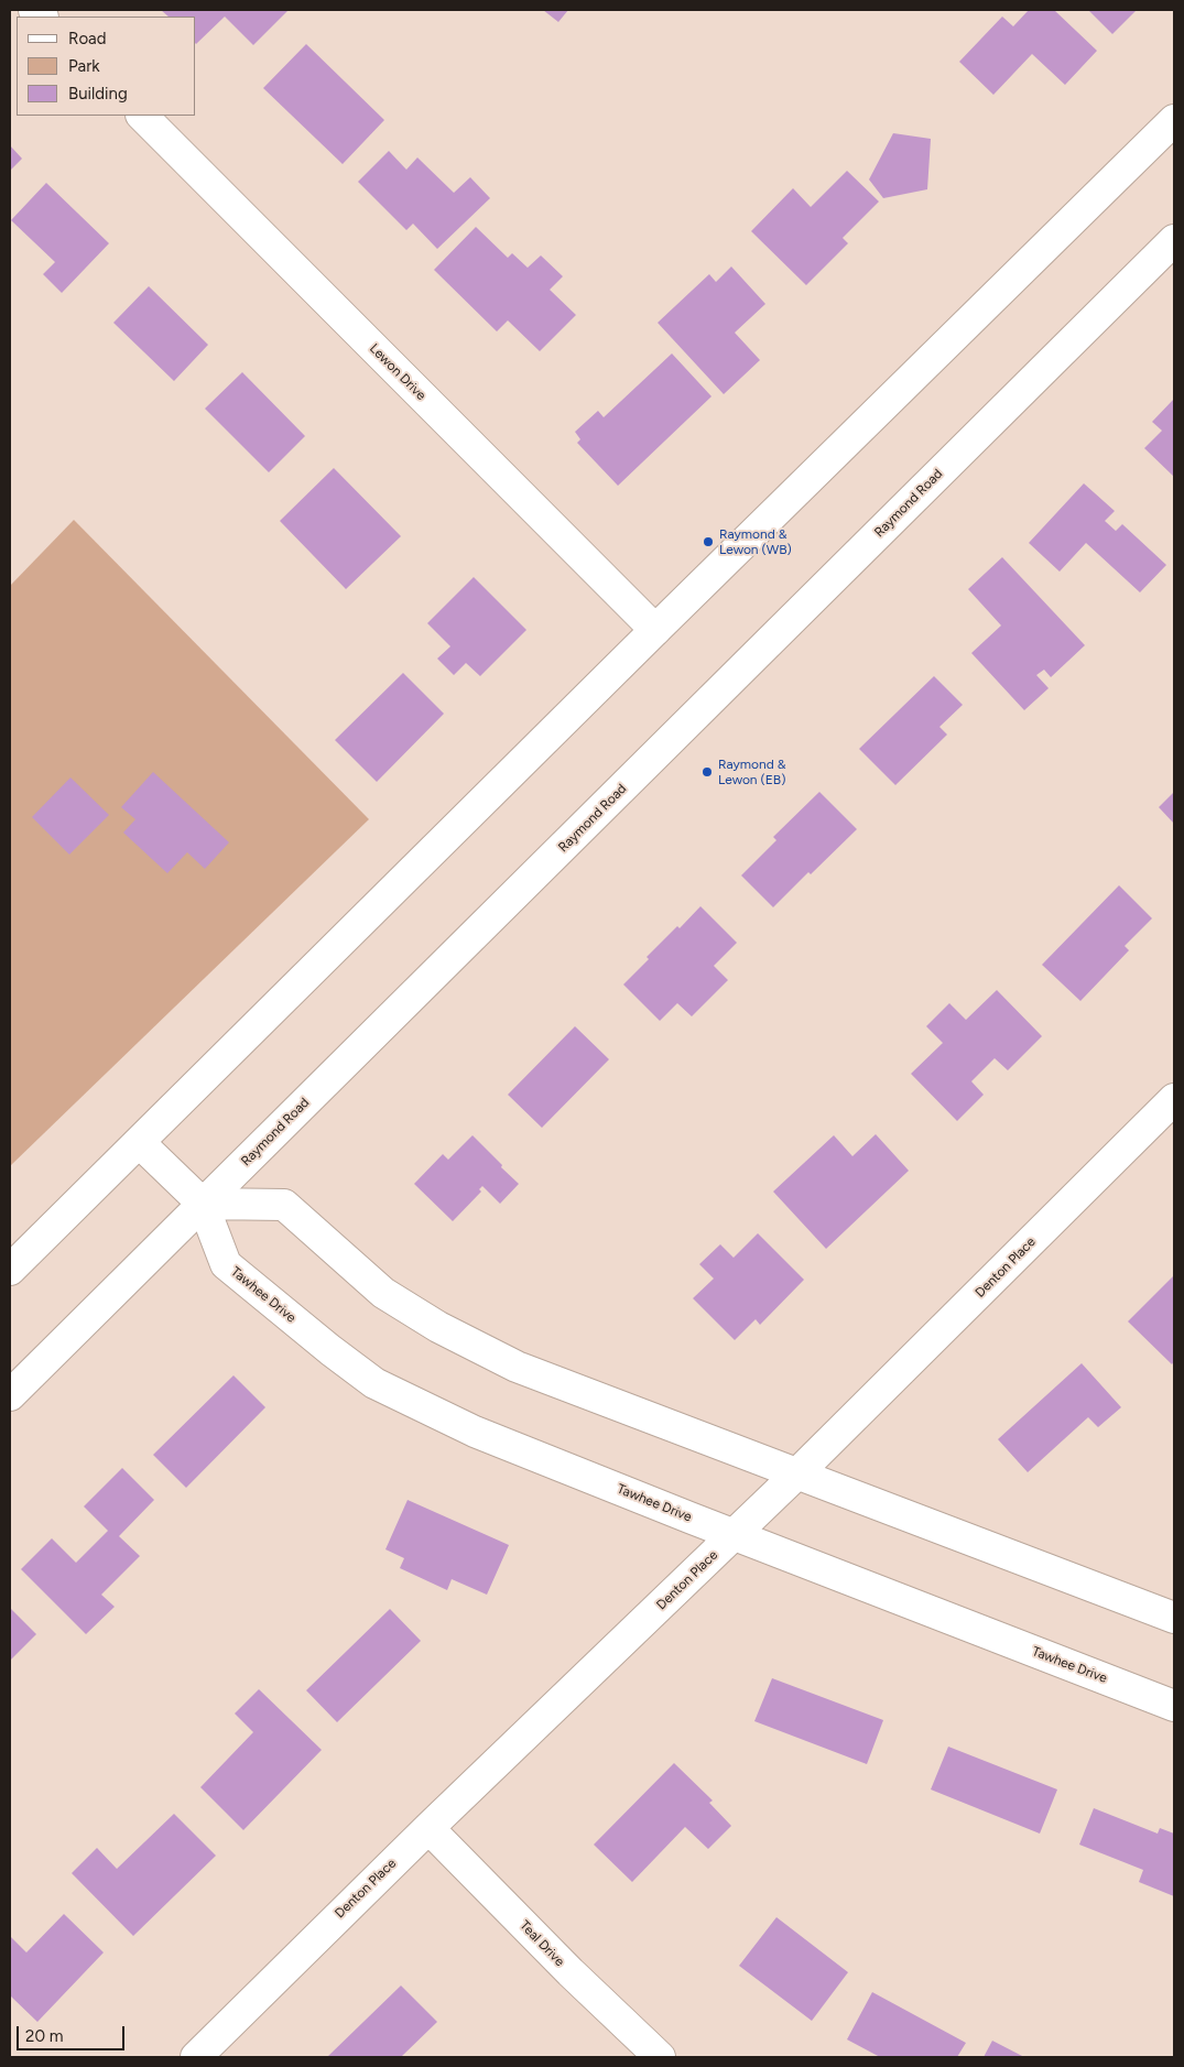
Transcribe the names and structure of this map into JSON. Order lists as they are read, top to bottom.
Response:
{
  "streets": {
    "street": [
      "Lewon Drive",
      "Raymond Road",
      "Denton Place",
      "Tawhee Drive",
      "Teal Drive"
    ]
  },
  "crossings": [
    ["Raymond Road", "Tawhee Drive"],
    ["Denton Place", "Tawhee Drive"],
    ["Denton Place", "Teal Drive"]
  ],
  "places": ["Raymond & Lewon (WB)", "Raymond & Lewon (EB)"],
  "legend": ["Road", "Park", "Building"],
  "scale_bar": "20 m"
}
